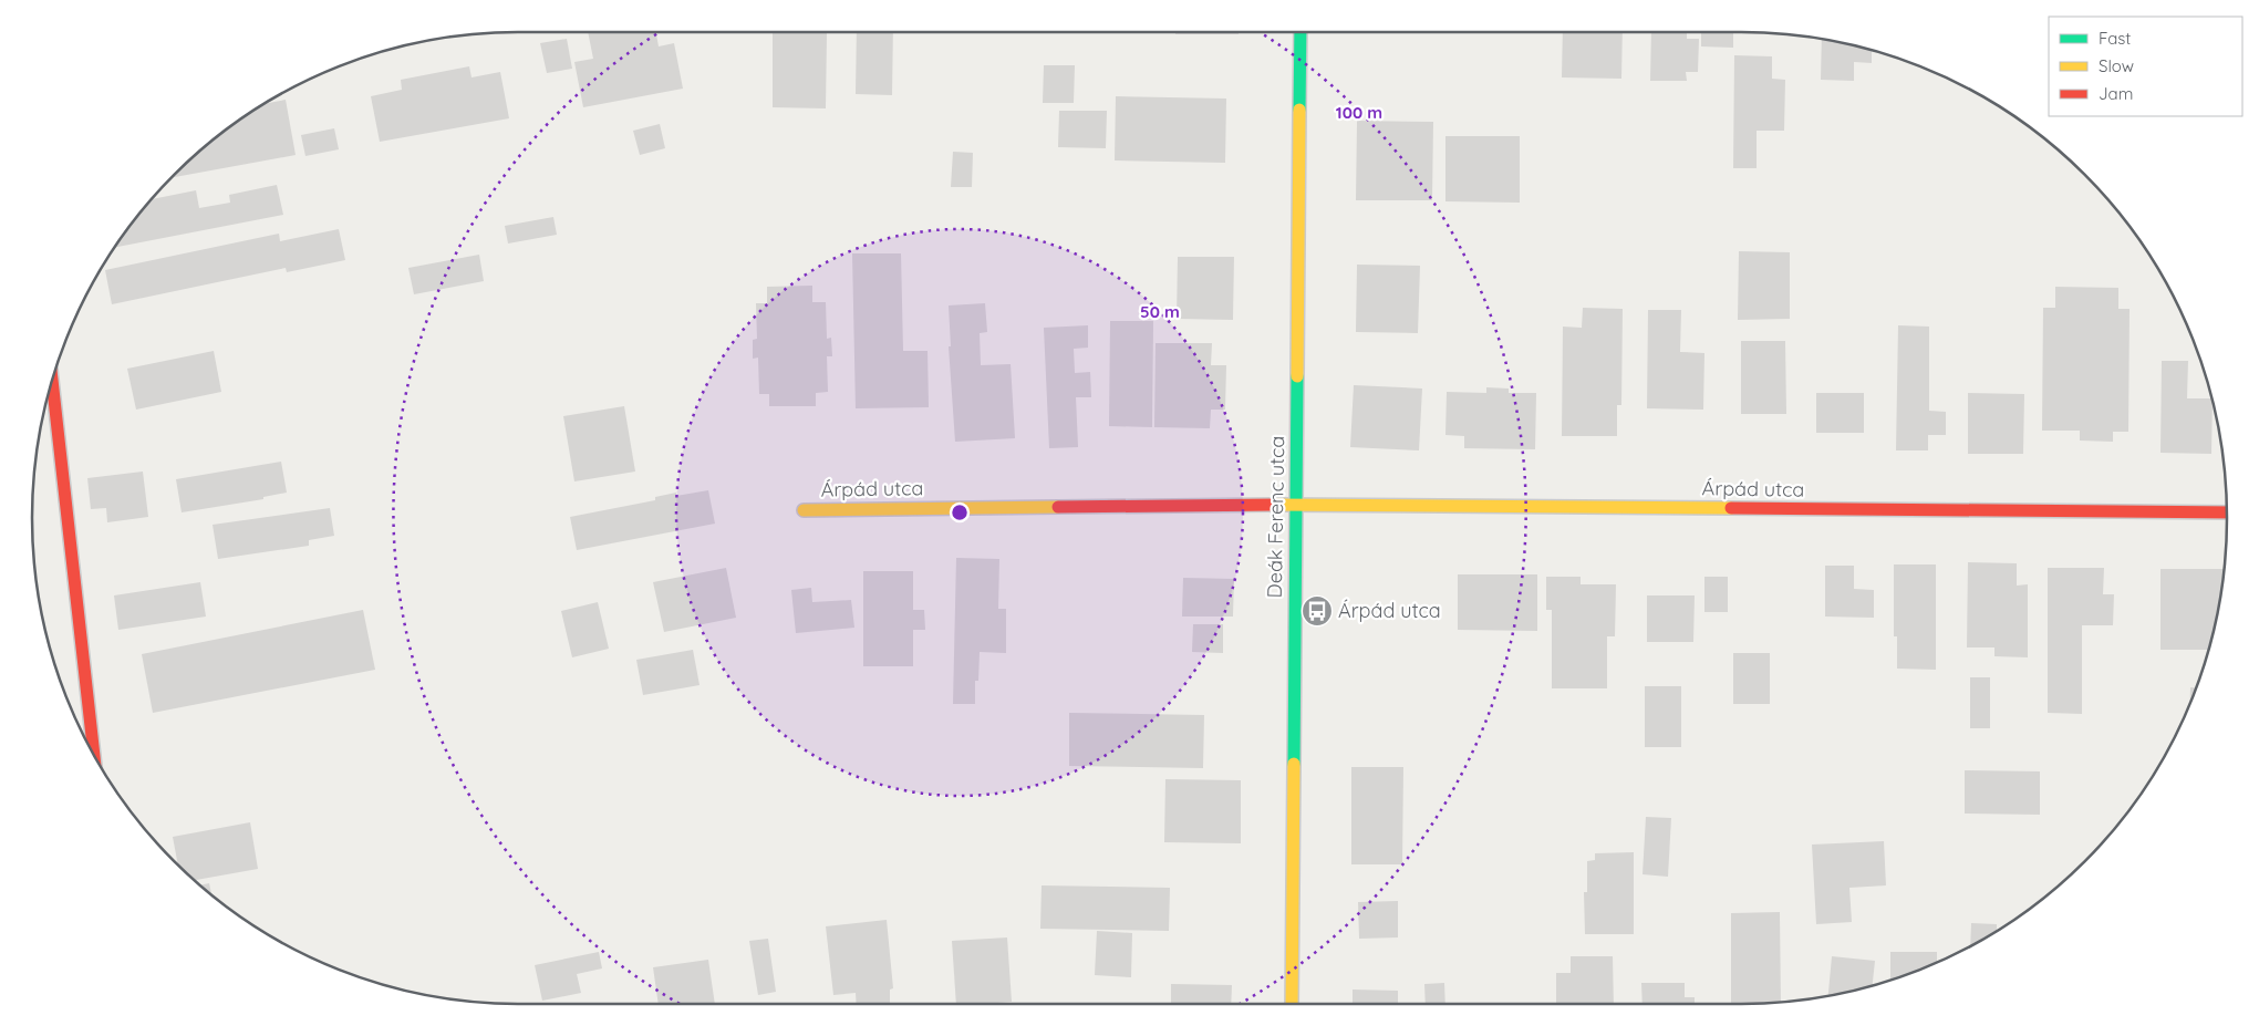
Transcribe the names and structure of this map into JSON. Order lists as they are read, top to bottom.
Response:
{
  "streets": {
    "street": ["Árpád utca", "Deák Ferenc utca"]
  },
  "crossings": [
    ["Árpád utca", "Deák Ferenc utca"]
  ],
  "places": {
    "bus stop": ["Árpád utca"]
  },
  "legend": ["Fast", "Slow", "Jam"],
  "rings": ["100 m", "50 m"]
}
